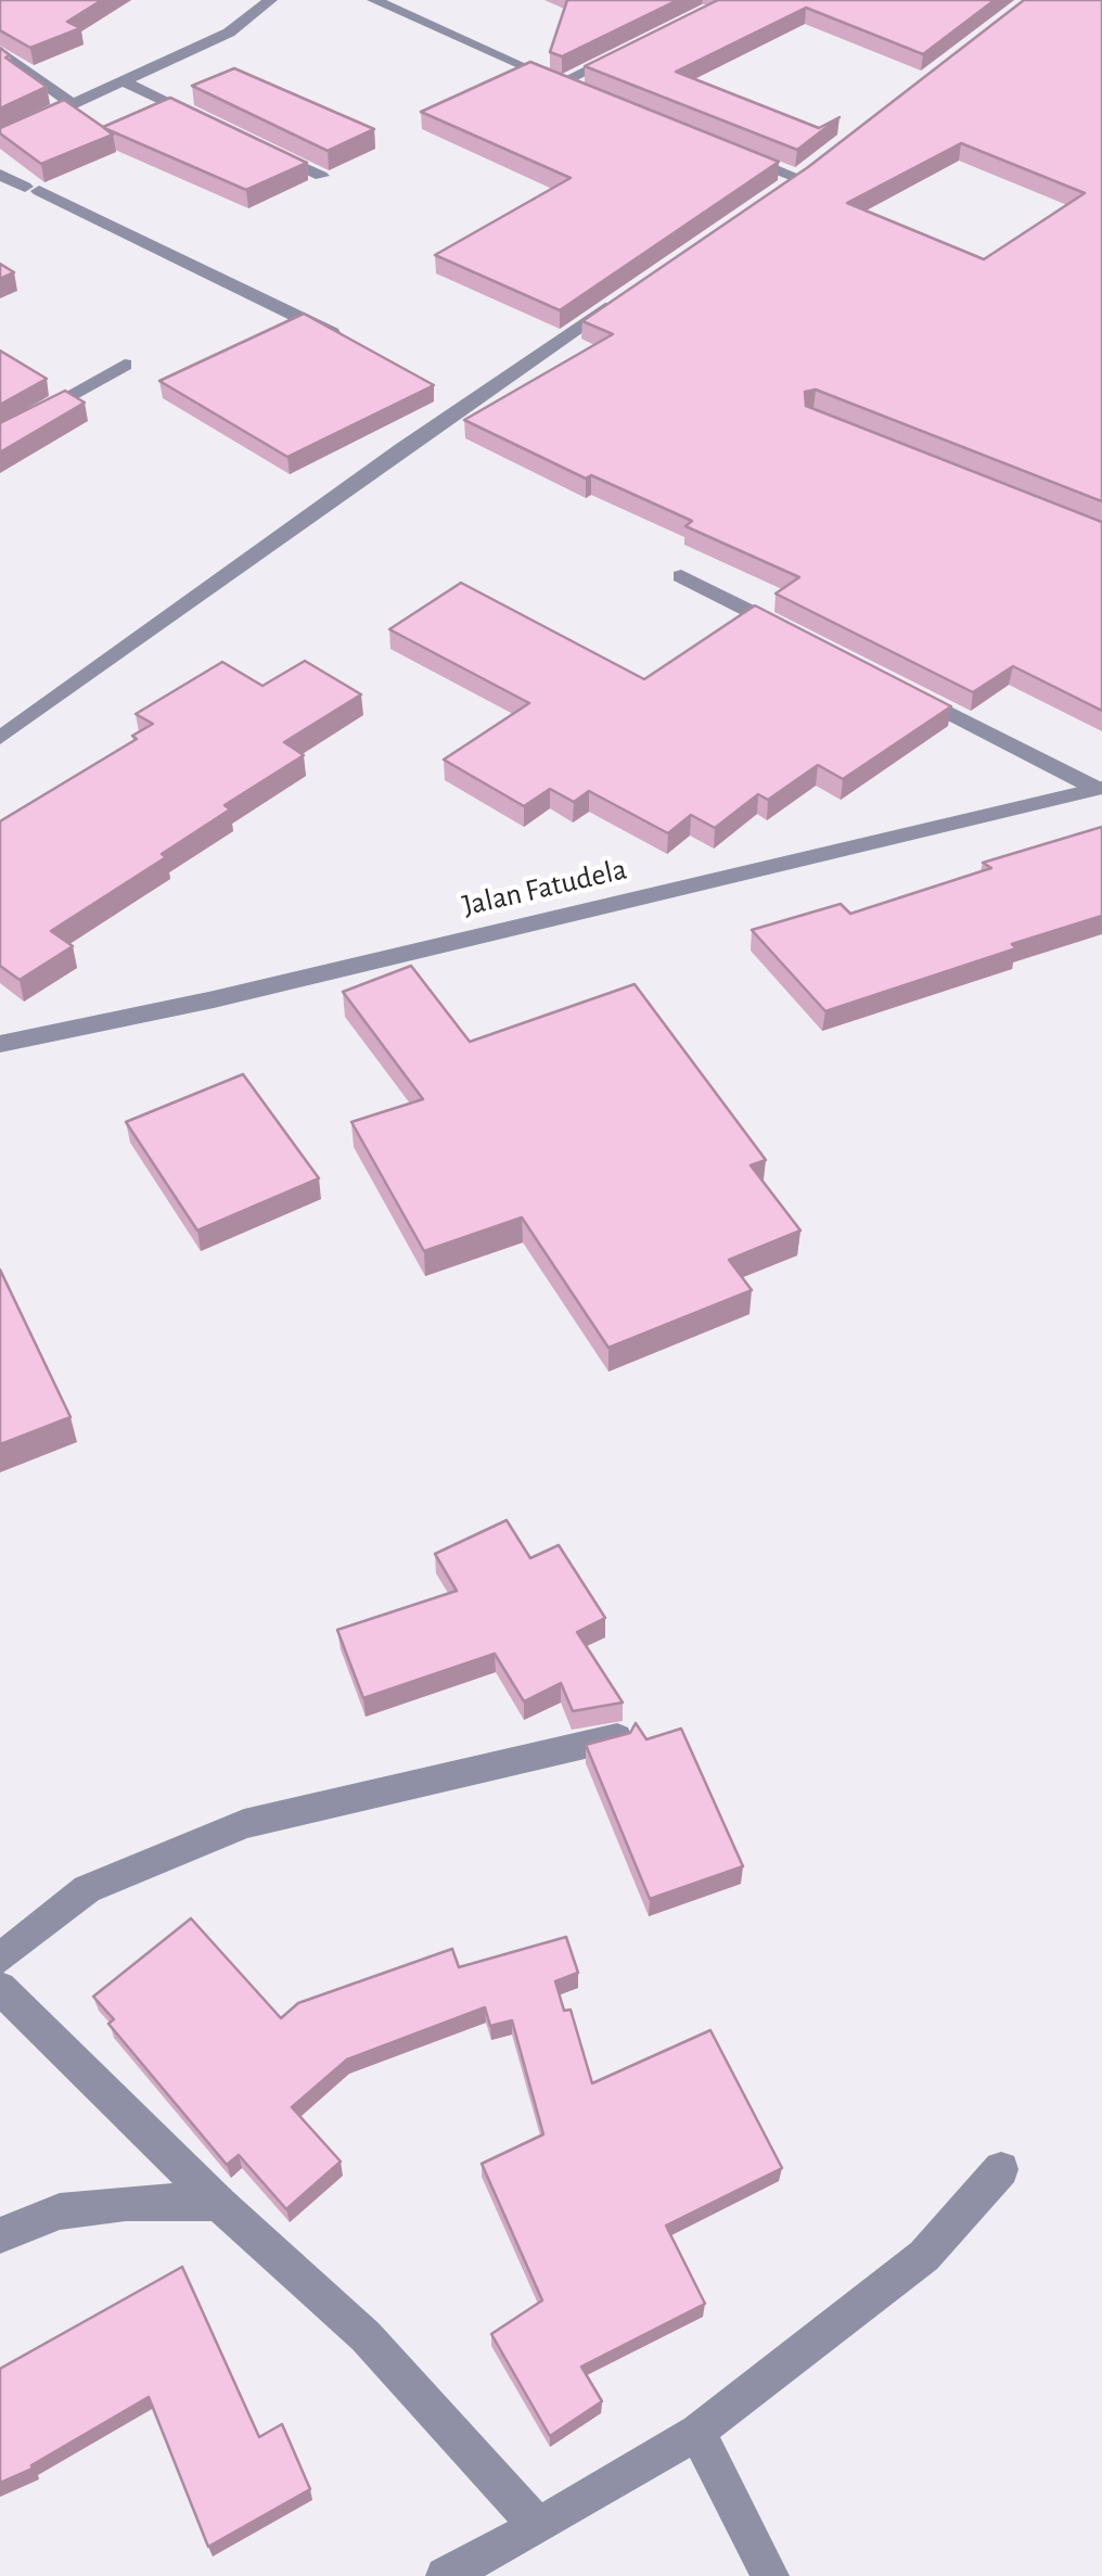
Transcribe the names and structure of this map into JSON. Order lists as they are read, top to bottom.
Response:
{
  "streets": {
    "street": ["Jalan Fatudela"]
  }
}
